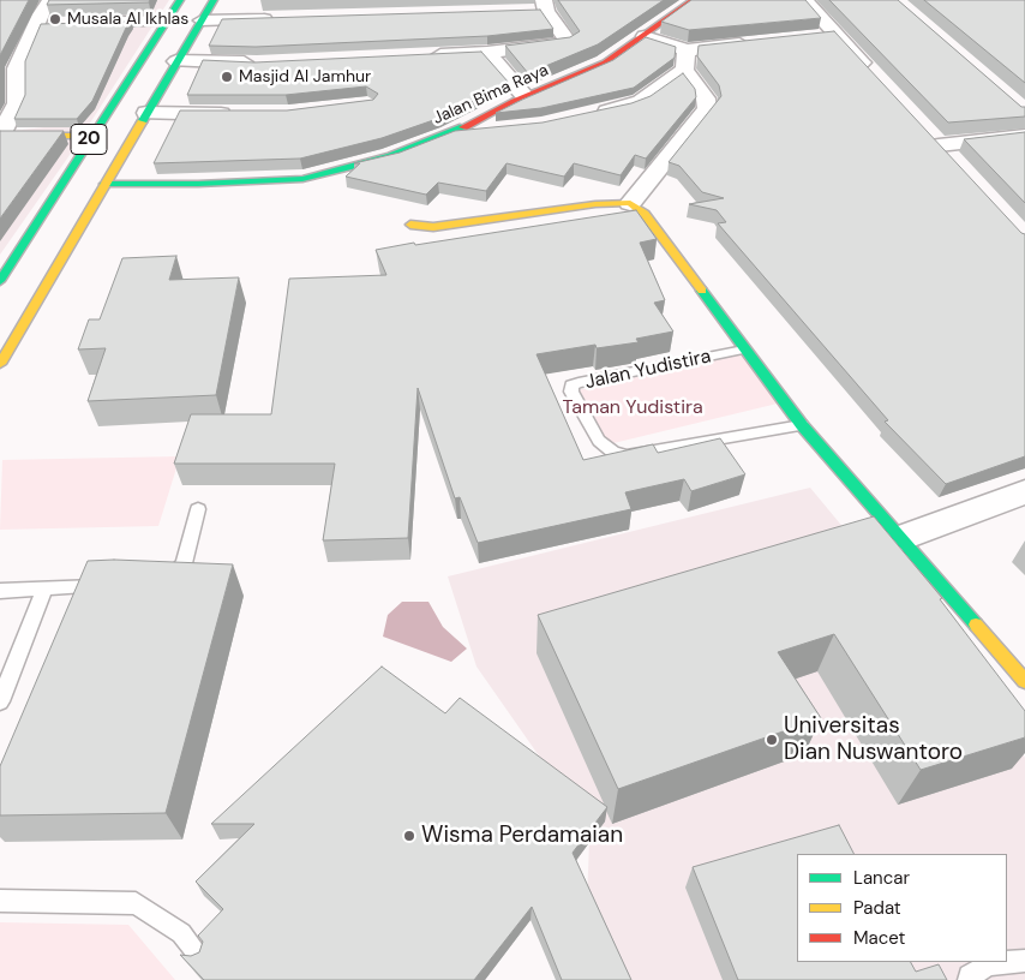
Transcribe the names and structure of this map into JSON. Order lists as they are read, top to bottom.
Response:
{
  "streets": {
    "main road": ["Jalan Bima Raya", "20", "Jalan Yudistira"]
  },
  "crossings": [
    ["Jalan Bima Raya", "20"]
  ],
  "parks": ["Taman Yudistira"],
  "places": [
    "Musala Al Ikhlas",
    "Masjid Al Jamhur",
    "Universitas Dian Nuswantoro",
    "Wisma Perdamaian"
  ],
  "legend": ["Lancar", "Padat", "Macet"]
}
